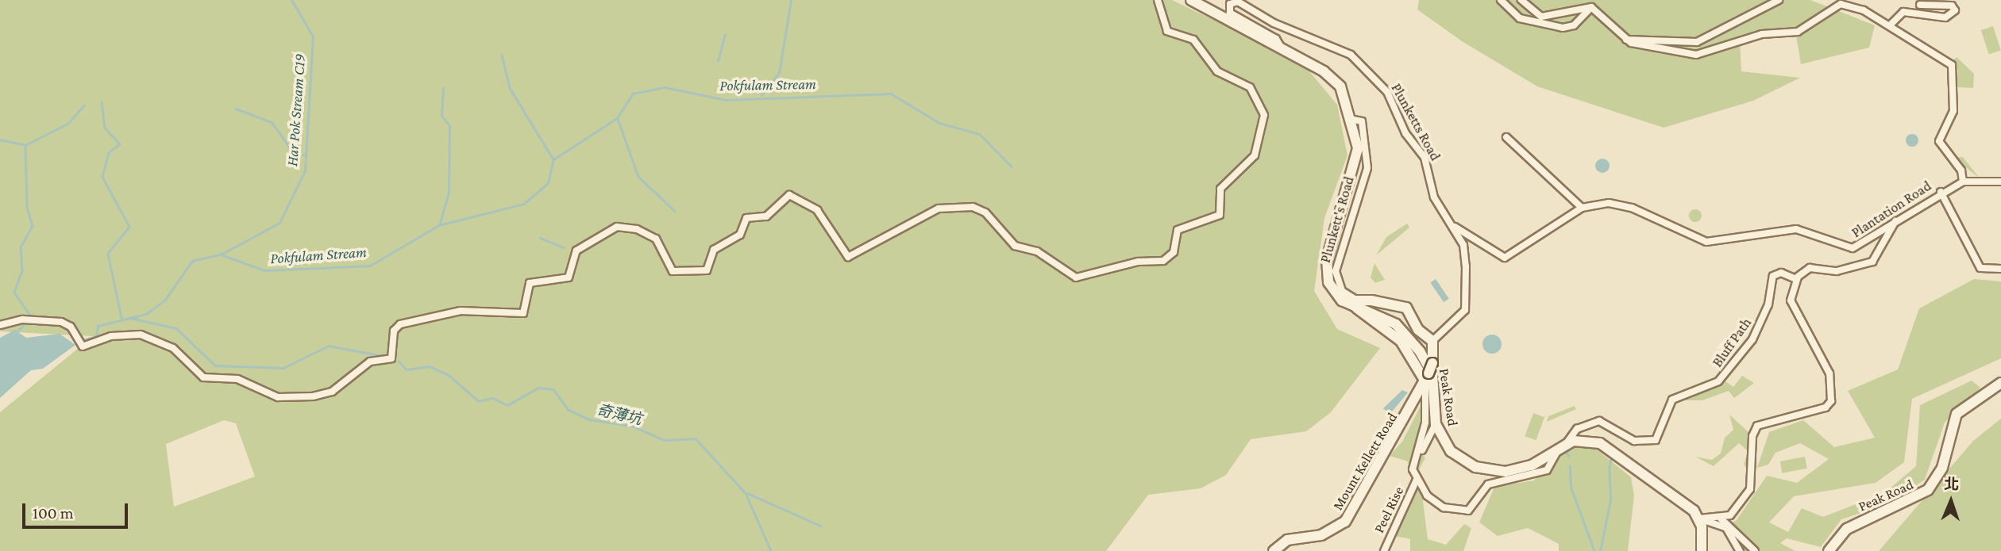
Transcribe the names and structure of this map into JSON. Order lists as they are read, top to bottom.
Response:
{
  "streets": {
    "main road": ["Peak Road", "Mount Kellett Road"],
    "street": [
      "Plunketts Road",
      "Plantation Road",
      "Bluff Path",
      "Peel Rise"
    ]
  },
  "crossings": [
    ["Plunketts Road", "Plantation Road"],
    ["Plunketts Road", "Peak Road"],
    ["Bluff Path", "Peak Road"]
  ],
  "water": ["Pokfulam Stream", "Har Pok Stream C19", "奇薄坑"],
  "scale_bar": "100 m",
  "north": "top"
}
